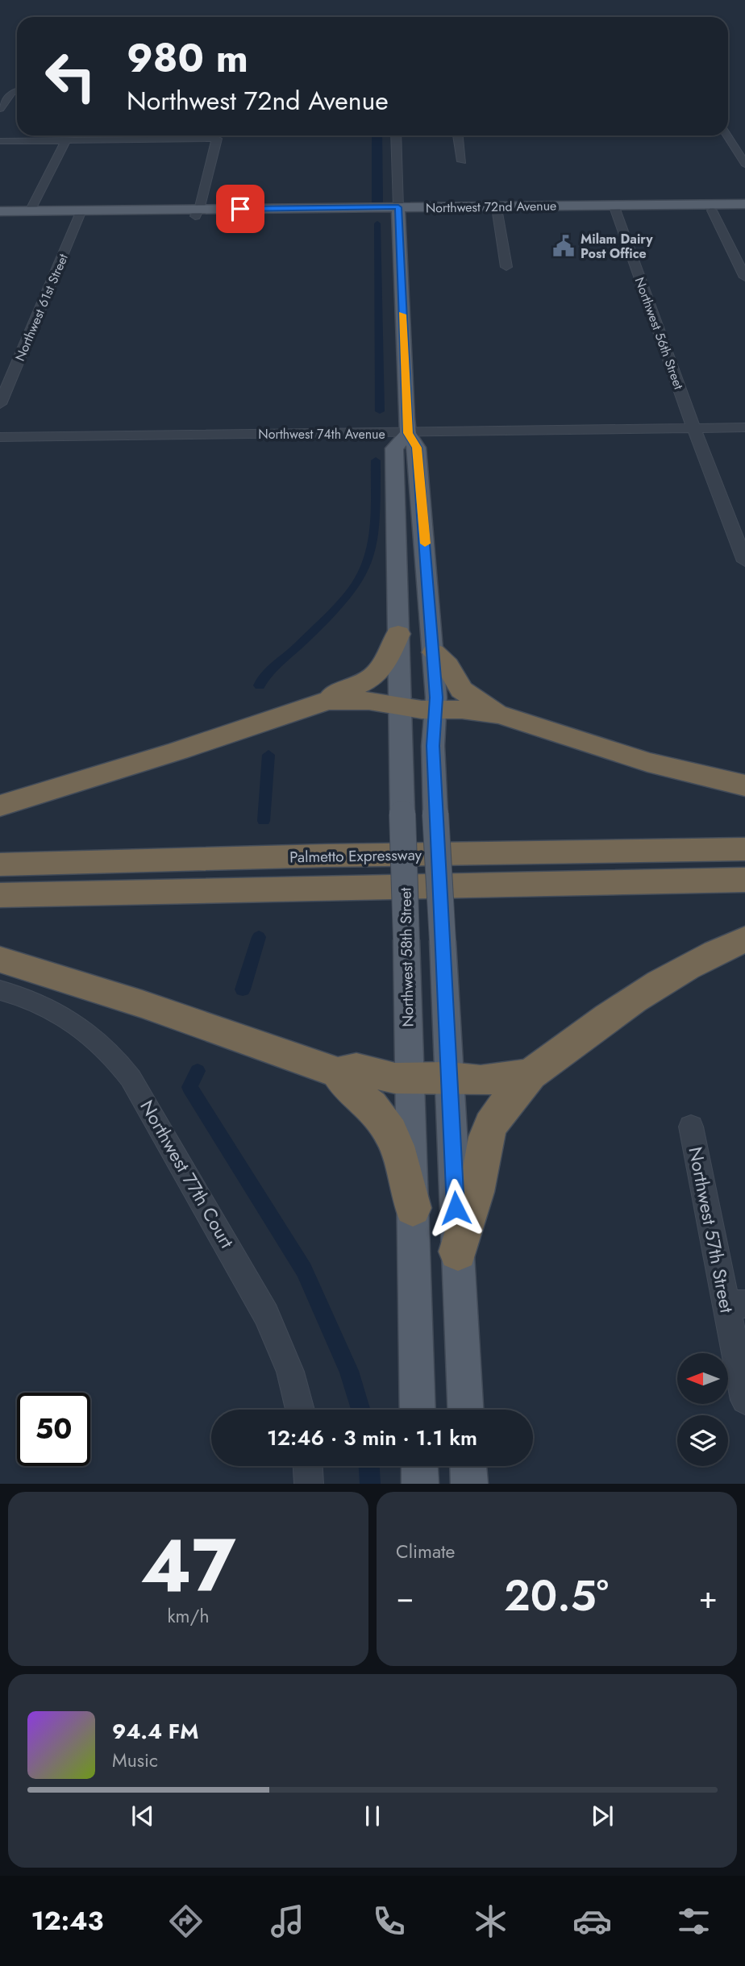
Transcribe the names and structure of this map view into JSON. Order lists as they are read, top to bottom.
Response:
{
  "streets": {
    "highway": ["Palmetto Expressway"],
    "main road": ["Northwest 72nd Avenue", "Northwest 58th Street"],
    "street": [
      "Northwest 61st Street",
      "Northwest 56th Street",
      "Northwest 74th Avenue",
      "Northwest 77th Court",
      "Northwest 57th Street"
    ]
  },
  "crossings": [
    ["Northwest 72nd Avenue", "Northwest 61st Street"],
    ["Northwest 72nd Avenue", "Northwest 56th Street"],
    ["Northwest 56th Street", "Northwest 74th Avenue"],
    ["Northwest 74th Avenue", "Northwest 58th Street"]
  ],
  "places": {
    "public building": ["Milam Dairy Post Office"]
  },
  "north": "left",
  "page": {
    "turn": ["980 m", "Northwest 72nd Avenue"],
    "limit": "50",
    "trip": "12:46 · 3 min · 1.1 km",
    "tile": [
      ["47", "km/h"],
      "Climate"
    ],
    "heat": ["−", "20.5°", "+"],
    "song": ["94.4 FM", "Music"],
    "tabs": "12:43"
  }
}
